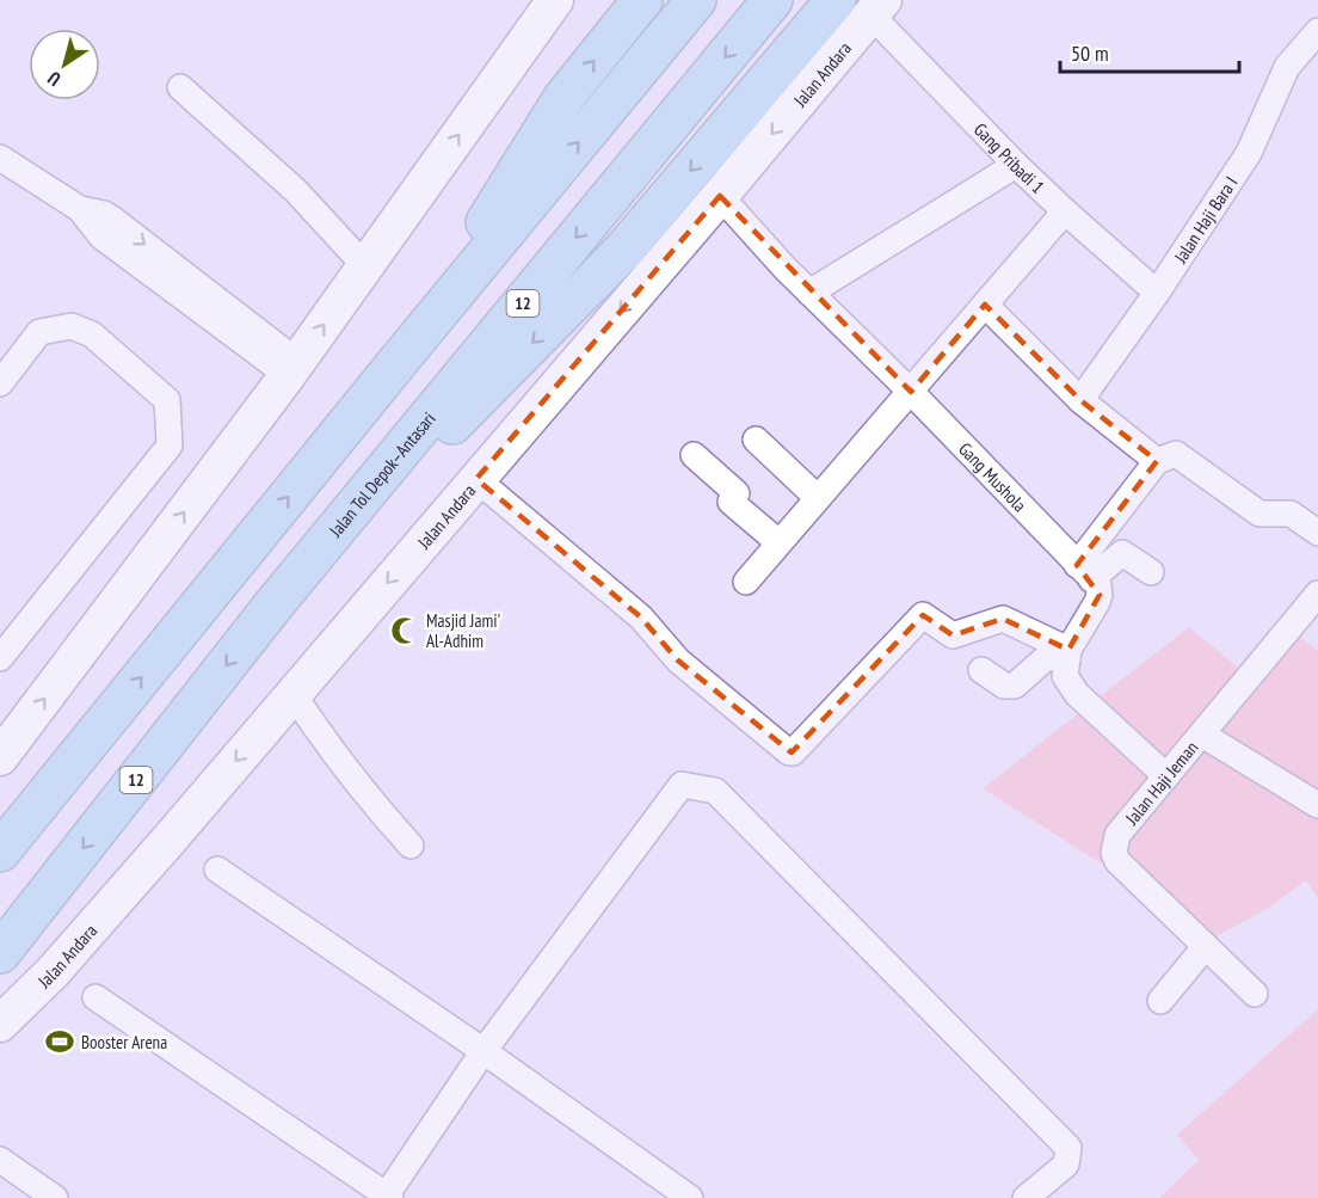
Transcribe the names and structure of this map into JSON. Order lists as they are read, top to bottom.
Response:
{
  "streets": {
    "highway": ["12", "Jalan Tol Depok–Antasari"],
    "street": [
      "Jalan Andara",
      "Gang Pribadi 1",
      "Jalan Haji Bara I",
      "Gang Mushola",
      "Jalan Haji Jeman"
    ]
  },
  "crossings": [
    ["Jalan Andara", "Gang Pribadi 1"],
    ["Jalan Andara", "Gang Mushola"],
    ["Gang Pribadi 1", "Jalan Haji Bara I"]
  ],
  "places": {
    "mosque": ["Masjid Jami' Al-Adhim"],
    "sports": ["Booster Arena"]
  },
  "scale_bar": "50 m",
  "north": "bottom left"
}
